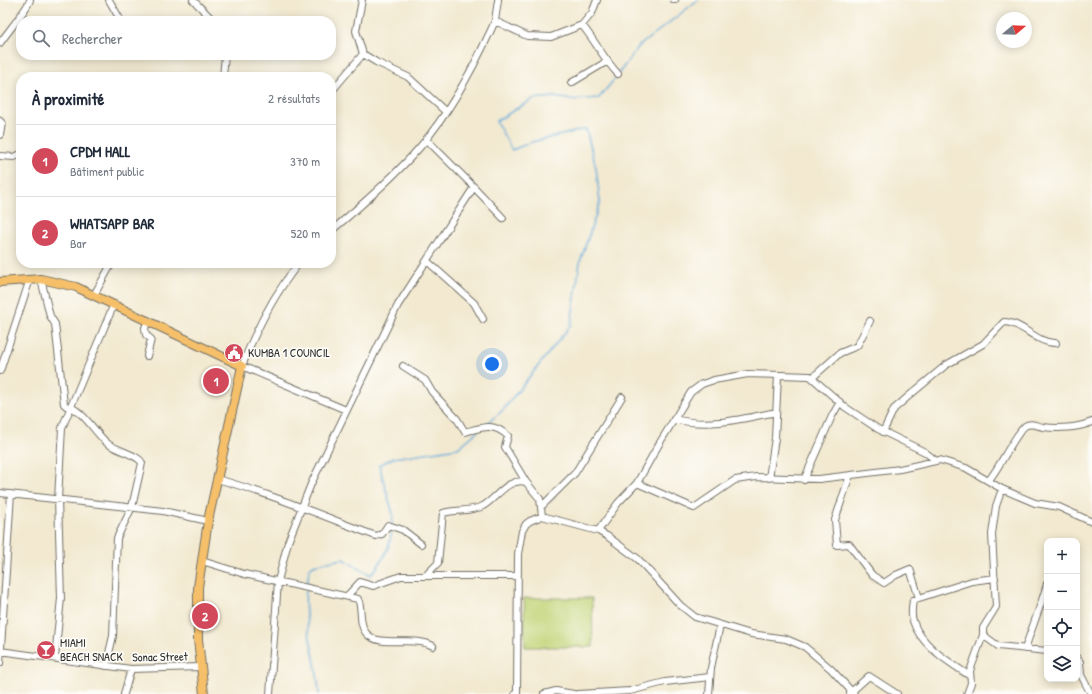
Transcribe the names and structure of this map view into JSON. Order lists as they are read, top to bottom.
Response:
{
  "streets": {
    "street": ["Sonac Street"]
  },
  "places": {
    "public building": ["KUMBA 1 COUNCIL"],
    "bar": ["MIAMI BEACH SNACK"]
  },
  "north": "right",
  "page": {
    "search": "Rechercher",
    "heading": ["À proximité", "2 résultats"],
    "list": [
      {
        "mark": "1",
        "name": "CPDM HALL",
        "note": "Bâtiment public",
        "value": "370 m"
      },
      {
        "mark": "2",
        "name": "WHATSAPP BAR",
        "note": "Bar",
        "value": "520 m"
      }
    ],
    "pins": ["1", "2"],
    "map_buttons": ["+", "−"]
  }
}
